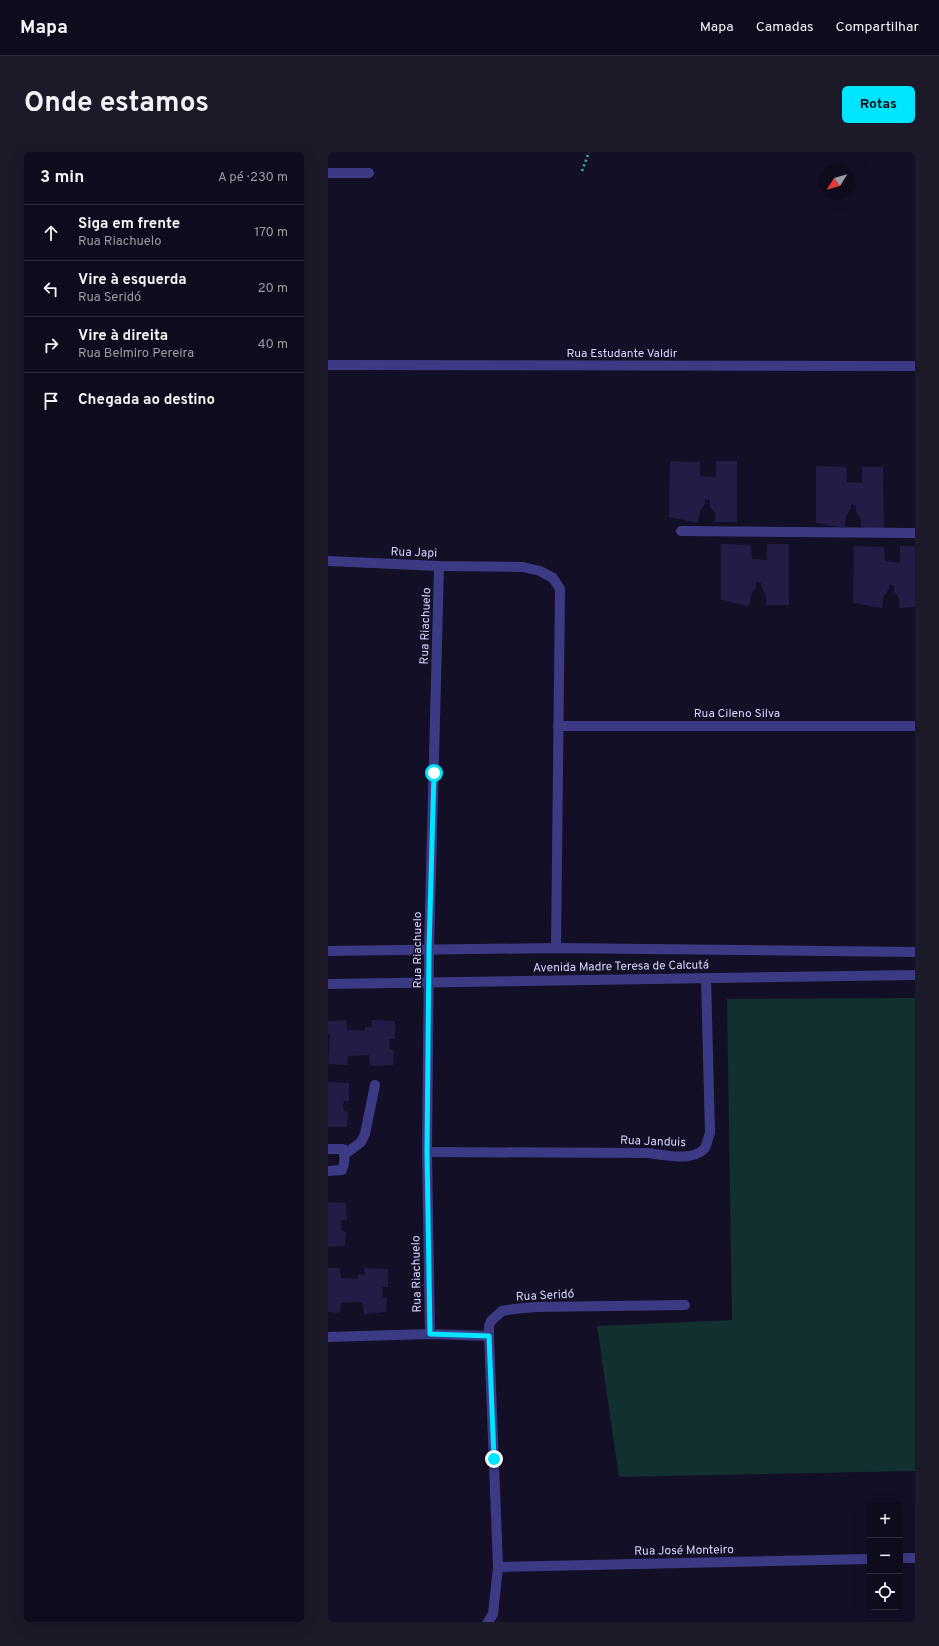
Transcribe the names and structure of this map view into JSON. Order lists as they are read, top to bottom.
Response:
{
  "streets": {
    "street": [
      "Rua Estudante Valdir",
      "Rua Japi",
      "Rua Riachuelo",
      "Rua Cileno Silva",
      "Avenida Madre Teresa de Calcutá",
      "Rua Janduis",
      "Rua Seridó",
      "Rua José Monteiro"
    ]
  },
  "crossings": [
    ["Rua Japi", "Rua Riachuelo"],
    ["Rua Japi", "Rua Cileno Silva"],
    ["Rua Japi", "Avenida Madre Teresa de Calcutá"],
    ["Rua Riachuelo", "Avenida Madre Teresa de Calcutá"],
    ["Rua Riachuelo", "Rua Janduis"],
    ["Avenida Madre Teresa de Calcutá", "Rua Janduis"],
    ["Rua Seridó", "Rua José Monteiro"]
  ],
  "north": "bottom left",
  "page": {
    "header": "Mapa",
    "nav": ["Mapa", "Camadas", "Compartilhar"],
    "title": "Onde estamos",
    "buttons": "Rotas",
    "heading": ["3 min", "A pé · 230 m"],
    "list": [
      ["Siga em frente", "Rua Riachuelo", "170 m"],
      ["Vire à esquerda", "Rua Seridó", "20 m"],
      ["Vire à direita", "Rua Belmiro Pereira", "40 m"],
      "Chegada ao destino"
    ],
    "map_buttons": ["+", "−"]
  }
}
